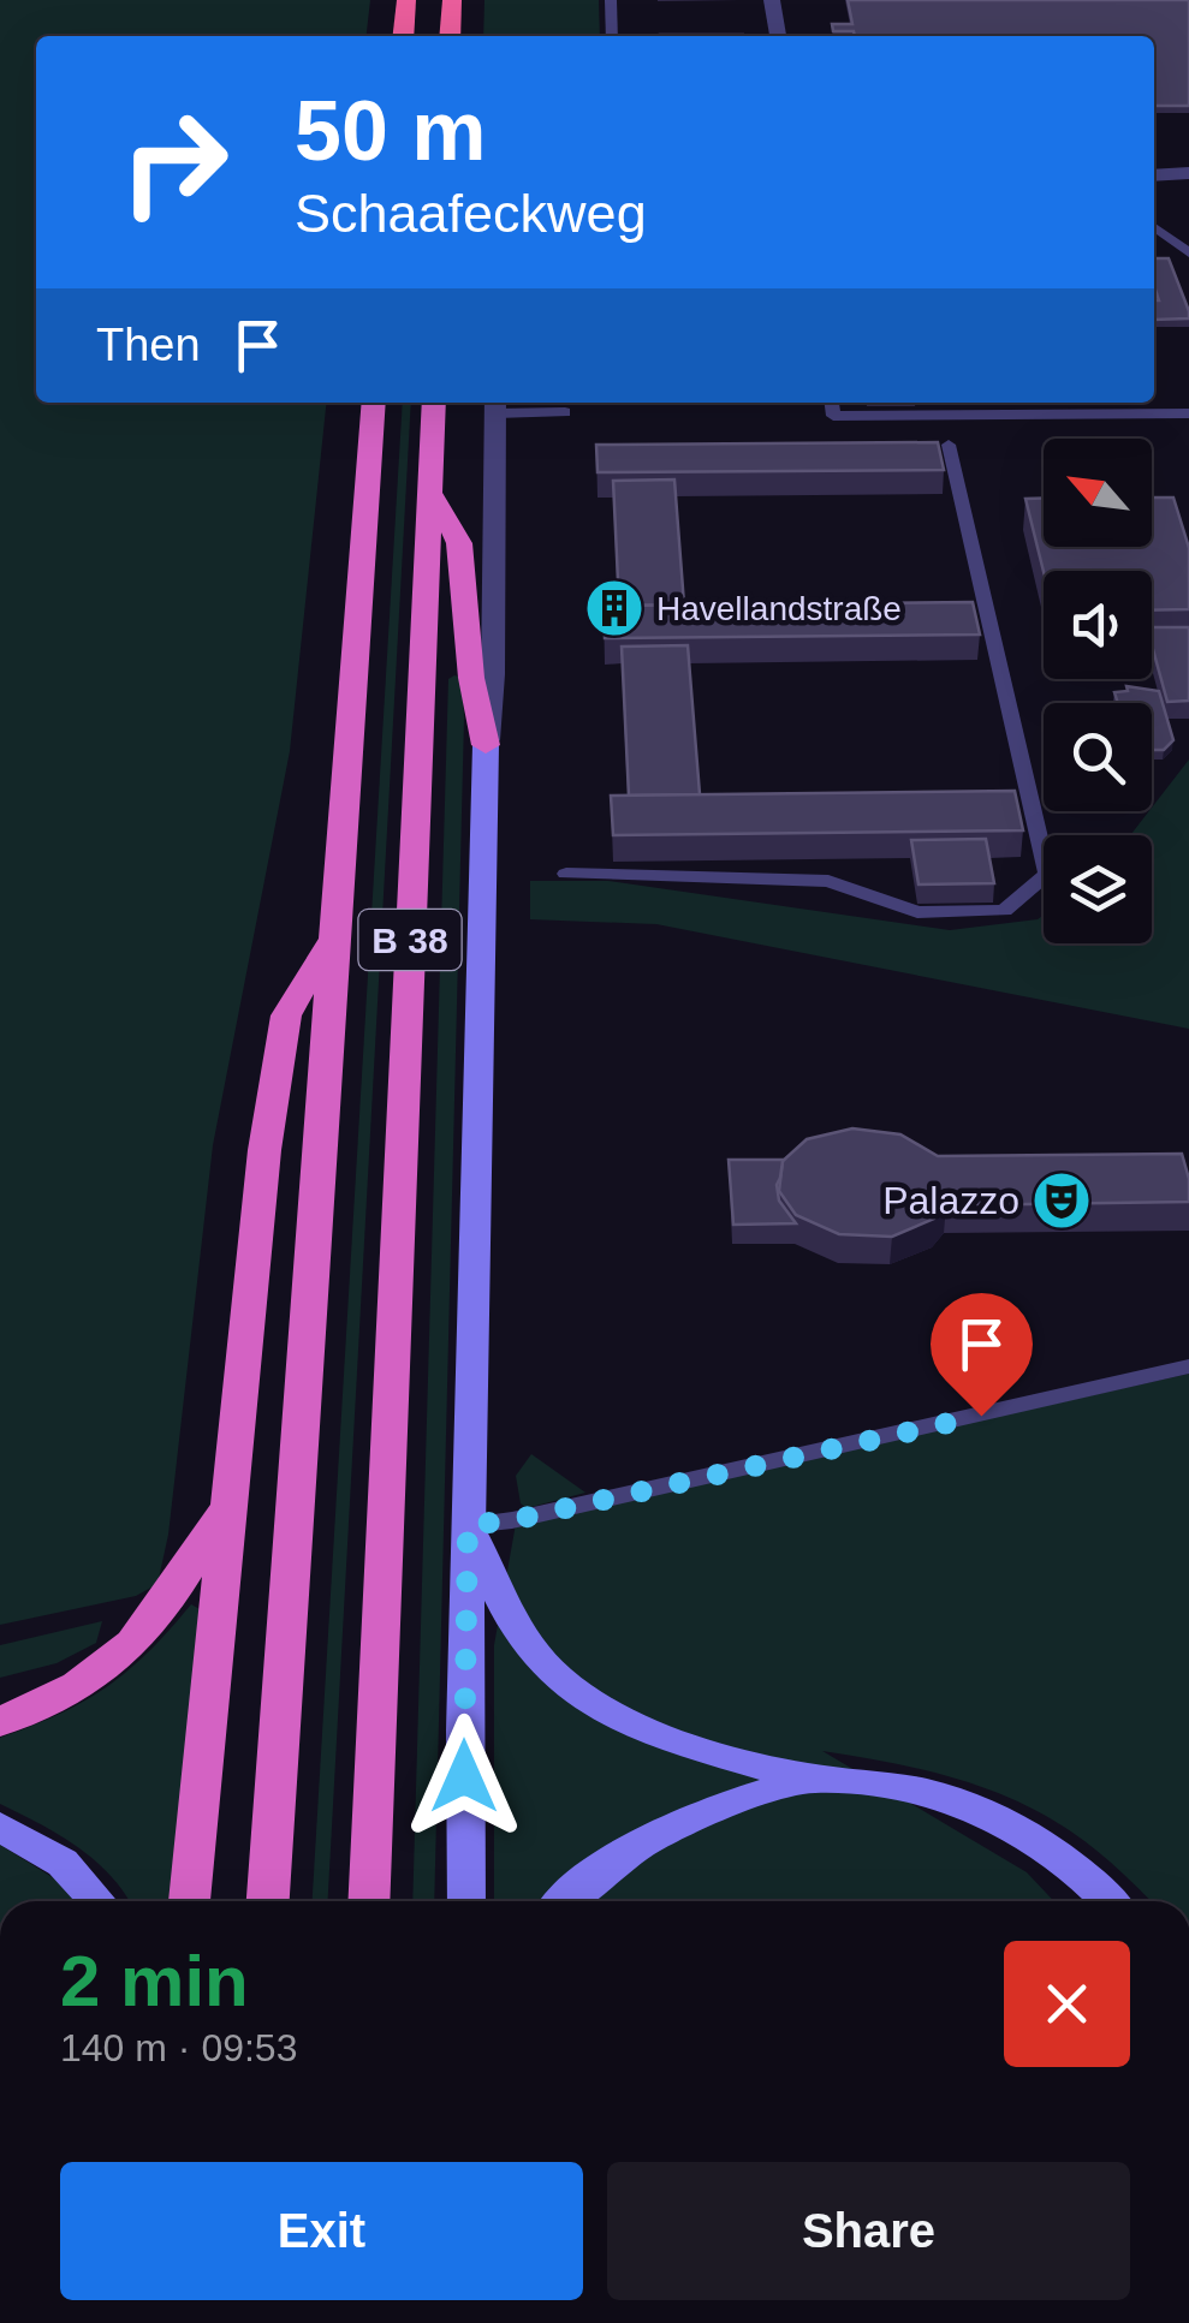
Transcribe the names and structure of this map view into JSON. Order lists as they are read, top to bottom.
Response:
{
  "streets": {
    "highway": ["B 38"]
  },
  "places": {
    "building": ["Havellandstraße"],
    "theatre": ["Palazzo"]
  },
  "north": "top left",
  "page": {
    "turn": ["50 m", "Schaafeckweg"],
    "then": "Then",
    "heading": ["2 min", "140 m · 09:53"],
    "buttons": ["Exit", "Share"]
  }
}
